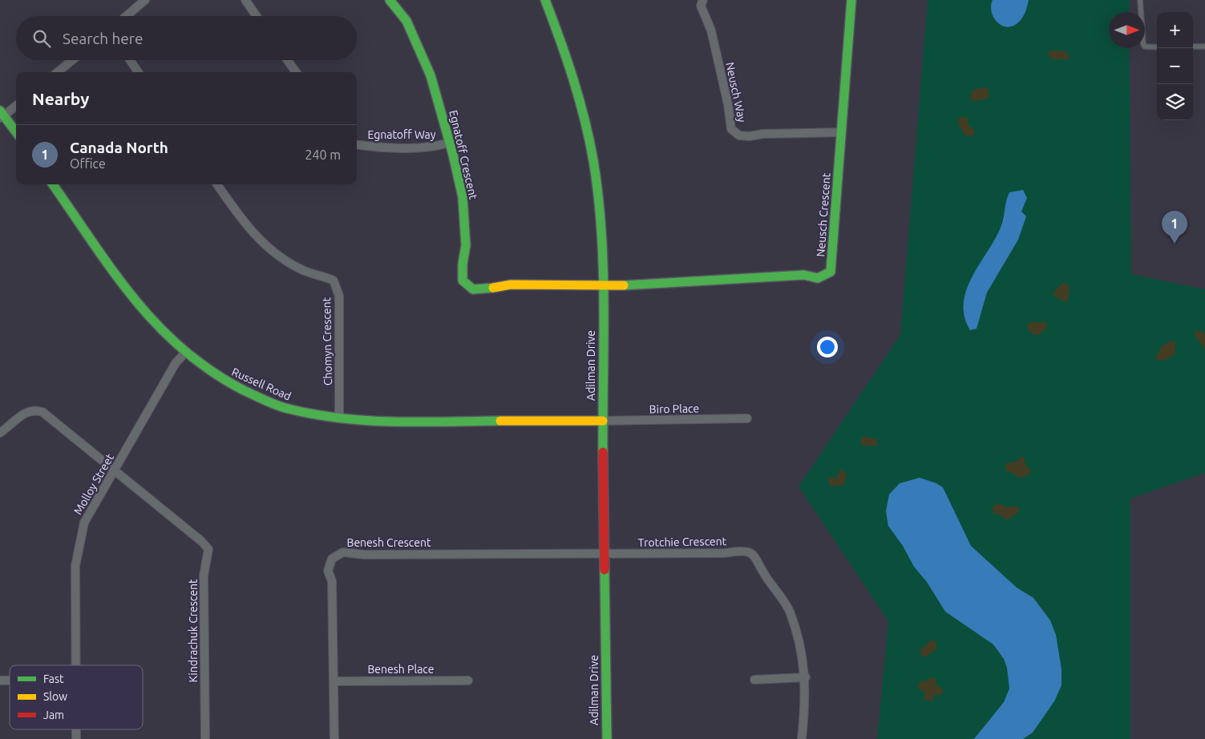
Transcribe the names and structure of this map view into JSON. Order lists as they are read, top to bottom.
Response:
{
  "streets": {
    "street": [
      "Neusch Way",
      "Egnatoff Way",
      "Egnatoff Crescent",
      "Neusch Crescent",
      "Chomyn Crescent",
      "Adilman Drive",
      "Russell Road",
      "Biro Place",
      "Molloy Street",
      "Trotchie Crescent",
      "Benesh Crescent",
      "Kindrachuk Crescent",
      "Benesh Place"
    ]
  },
  "crossings": [
    ["Neusch Way", "Neusch Crescent"],
    ["Egnatoff Way", "Egnatoff Crescent"],
    ["Egnatoff Crescent", "Neusch Crescent"],
    ["Egnatoff Crescent", "Adilman Drive"],
    ["Neusch Crescent", "Adilman Drive"],
    ["Chomyn Crescent", "Russell Road"],
    ["Adilman Drive", "Russell Road"],
    ["Adilman Drive", "Biro Place"],
    ["Adilman Drive", "Trotchie Crescent"],
    ["Adilman Drive", "Benesh Crescent"],
    ["Russell Road", "Biro Place"],
    ["Russell Road", "Molloy Street"],
    ["Molloy Street", "Kindrachuk Crescent"],
    ["Trotchie Crescent", "Benesh Crescent"],
    ["Benesh Crescent", "Benesh Place"]
  ],
  "legend": ["Fast", "Slow", "Jam"],
  "north": "right",
  "page": {
    "map_buttons": ["+", "−"],
    "search": "Search here",
    "heading": "Nearby",
    "list": [
      {
        "mark": "1",
        "name": "Canada North",
        "note": "Office",
        "value": "240 m"
      }
    ],
    "pins": "1"
  }
}
